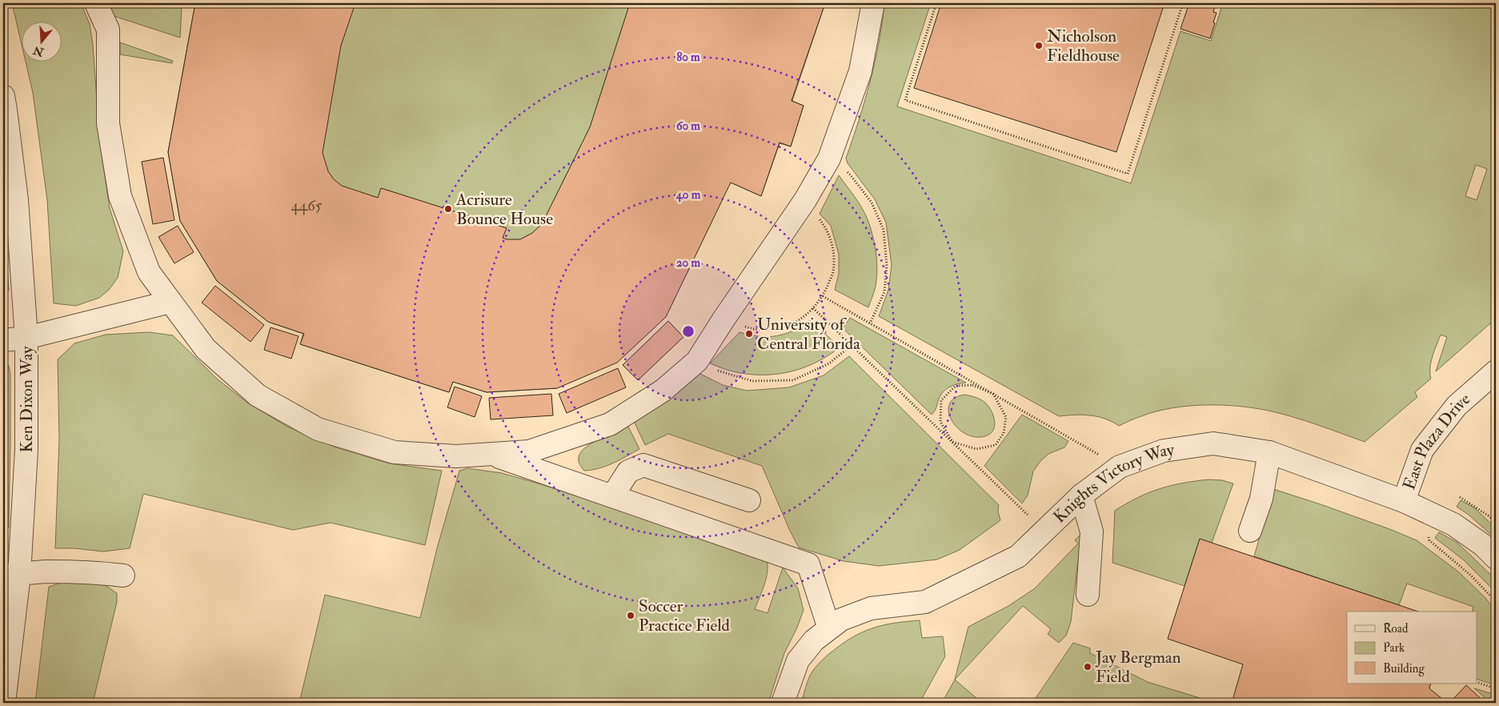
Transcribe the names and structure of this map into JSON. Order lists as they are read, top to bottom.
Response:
{
  "streets": {
    "street": ["Ken Dixon Way", "East Plaza Drive", "Knights Victory Way"]
  },
  "crossings": [
    ["East Plaza Drive", "Knights Victory Way"]
  ],
  "places": [
    "Nicholson Fieldhouse",
    "Acrisure Bounce House",
    "University of Central Florida",
    "Soccer Practice Field",
    "Jay Bergman Field"
  ],
  "house_numbers": ["4465"],
  "legend": ["Road", "Park", "Building"],
  "north": "bottom",
  "rings": [
    "80 m",
    "60 m",
    "40 m",
    "20 m"
  ]
}
